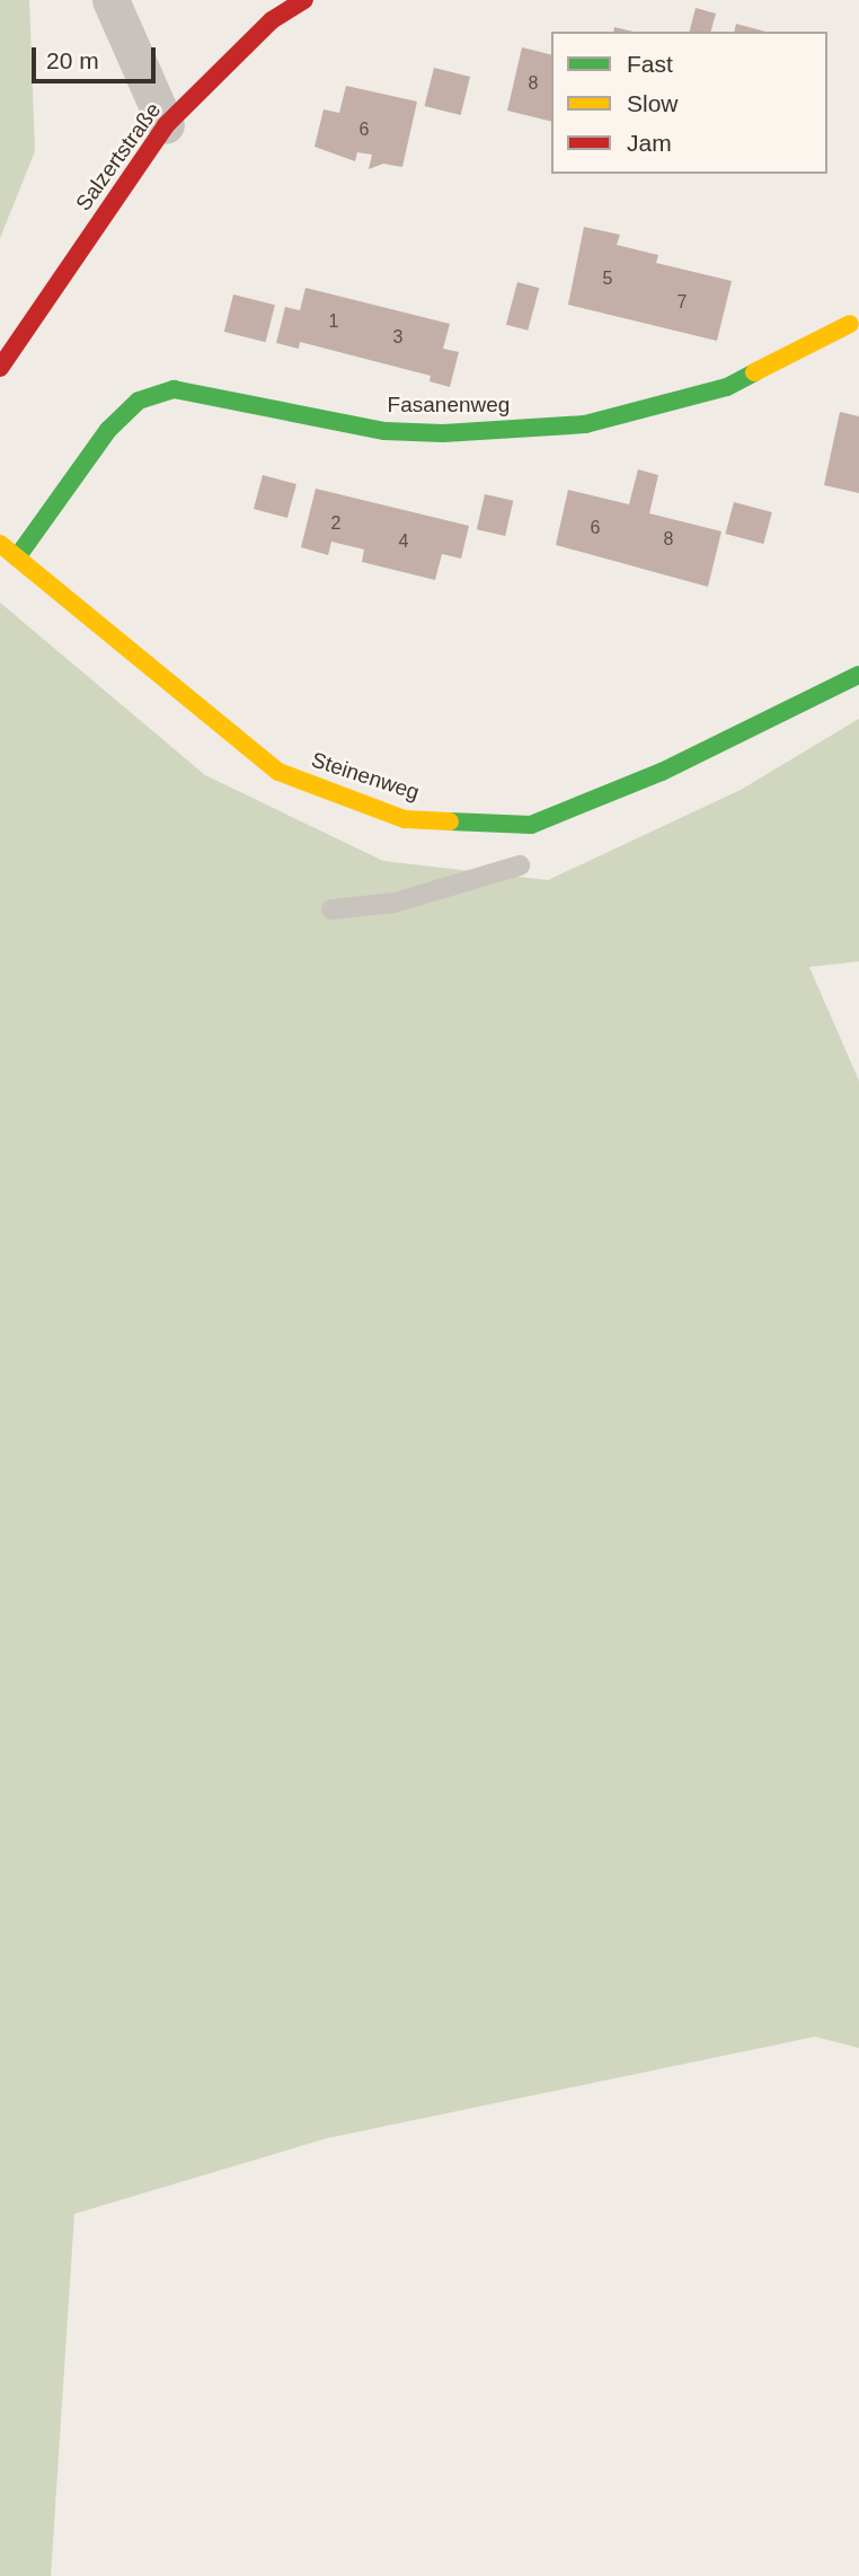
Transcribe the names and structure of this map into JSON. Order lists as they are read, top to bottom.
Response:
{
  "streets": {
    "street": ["Salzertstraße", "Fasanenweg", "Steinenweg"]
  },
  "crossings": [
    ["Fasanenweg", "Steinenweg"]
  ],
  "house_numbers": [
    "8",
    "6",
    "5",
    "7",
    "1",
    "3",
    "2",
    "6",
    "8",
    "4"
  ],
  "legend": ["Fast", "Slow", "Jam"],
  "scale_bar": "20 m"
}
